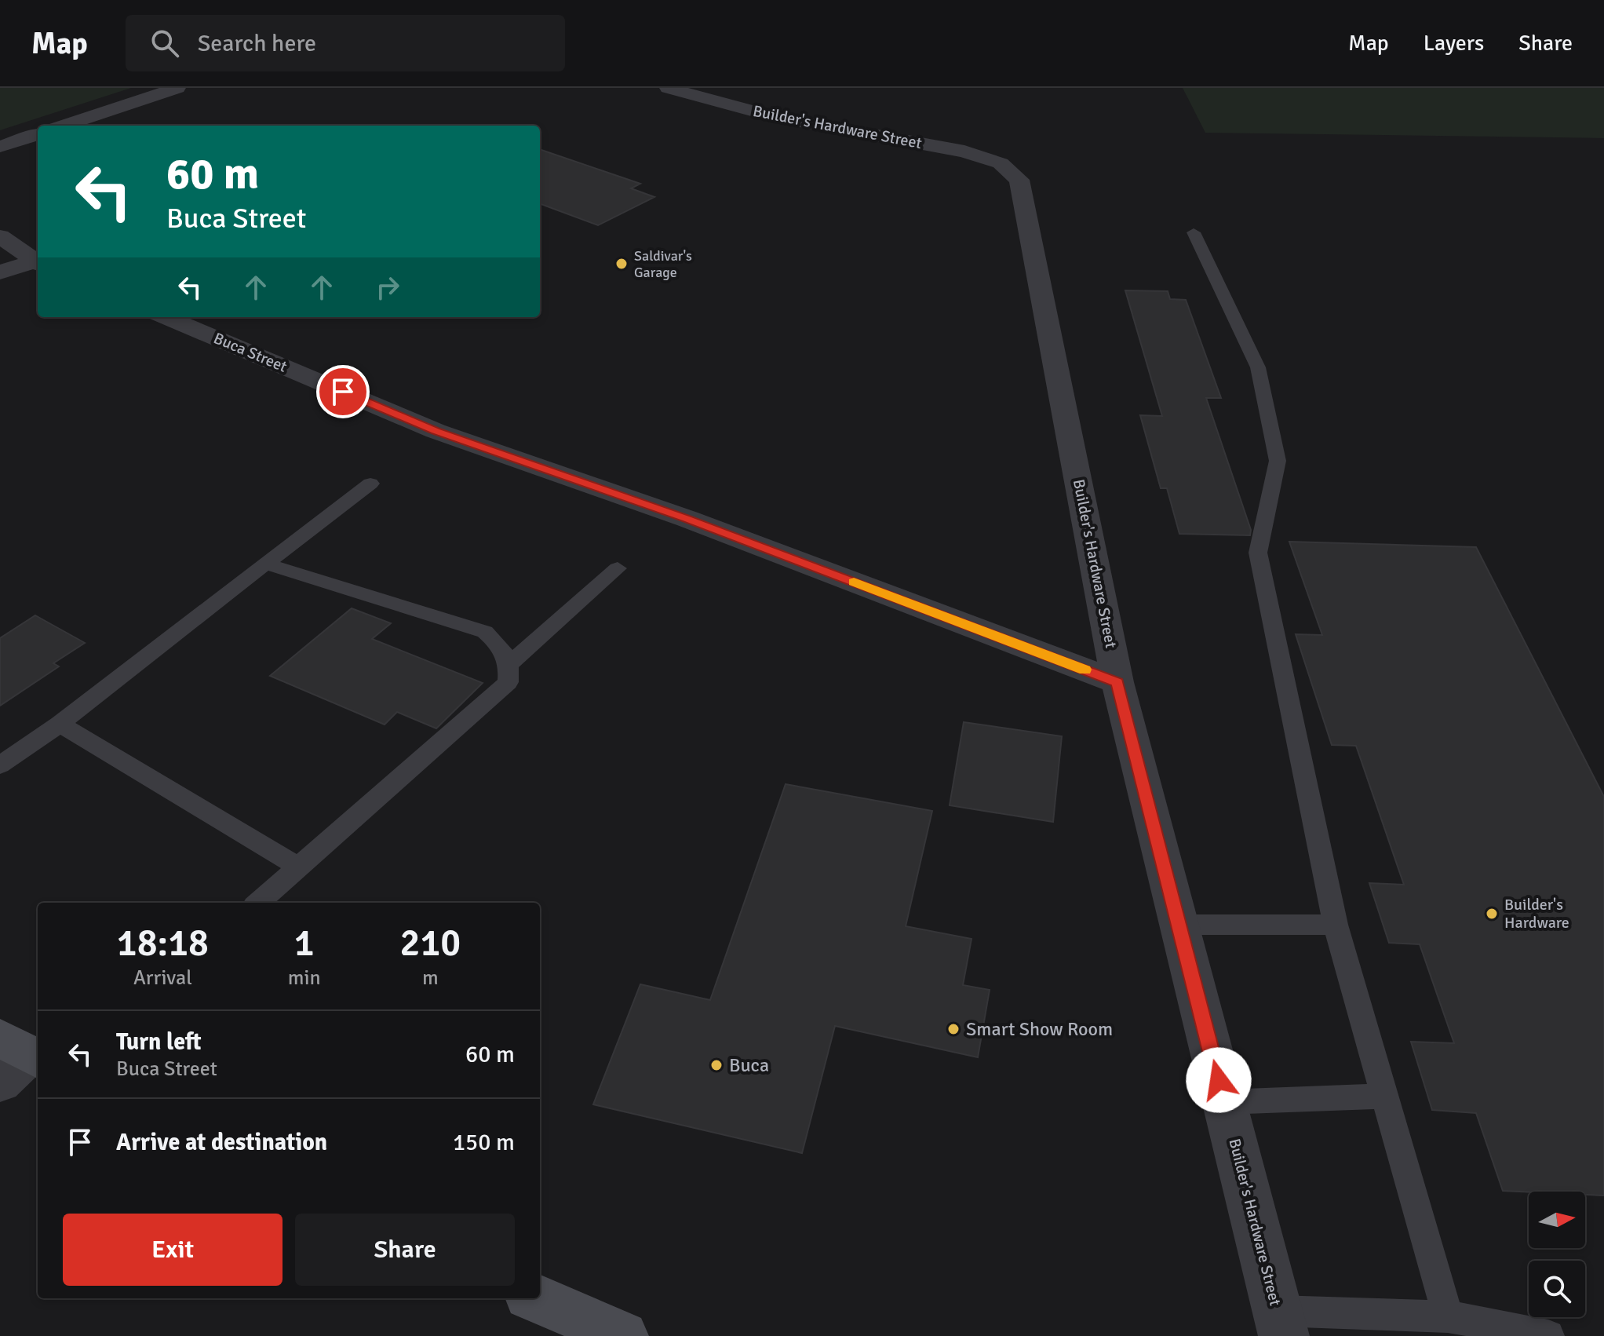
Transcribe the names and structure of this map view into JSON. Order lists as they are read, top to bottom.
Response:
{
  "streets": {
    "street": ["Builder's Hardware Street", "Buca Street"]
  },
  "crossings": [
    ["Builder's Hardware Street", "Buca Street"]
  ],
  "places": [
    "Saldivar's Garage",
    "Builder's Hardware",
    "Smart Show Room",
    "Buca"
  ],
  "north": "right",
  "page": {
    "header": "Map",
    "search": "Search here",
    "nav": ["Map", "Layers", "Share"],
    "turn": ["60 m", "Buca Street"],
    "eta": [
      "18:18",
      "Arrival",
      "1",
      "min",
      "210",
      "m"
    ],
    "list": [
      {
        "name": "Turn left",
        "note": "Buca Street",
        "value": "60 m"
      },
      {
        "name": "Arrive at destination",
        "value": "150 m"
      }
    ],
    "buttons": ["Exit", "Share"]
  }
}
